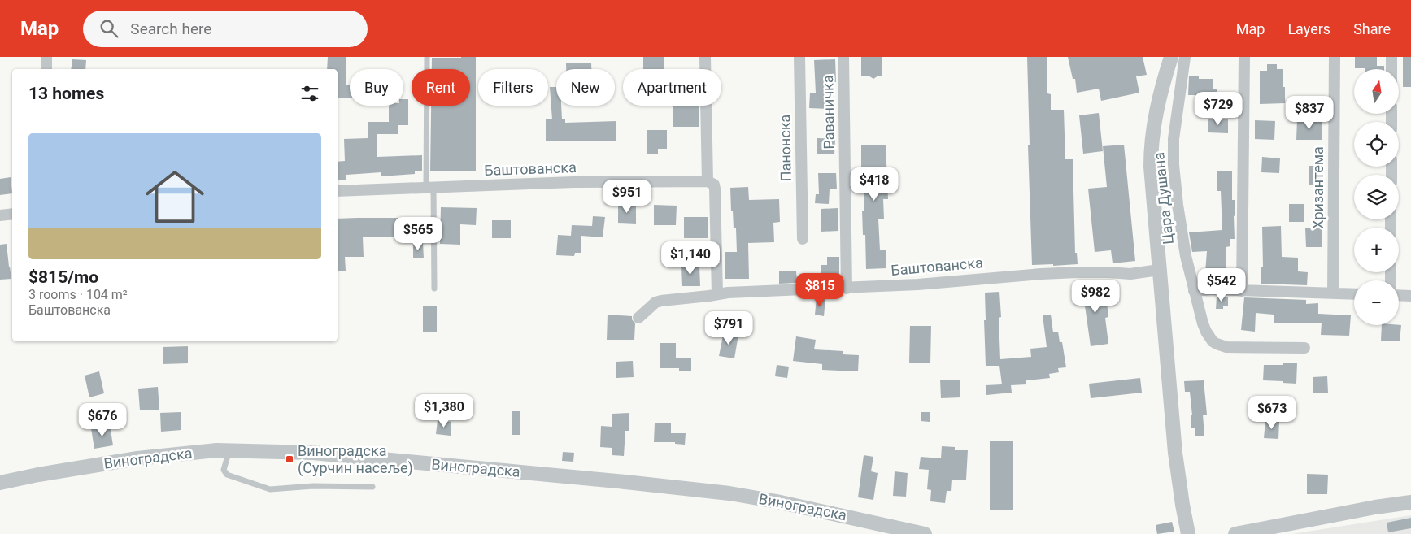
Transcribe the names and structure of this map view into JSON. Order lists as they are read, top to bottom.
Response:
{
  "streets": {
    "street": [
      "Раваничка",
      "Панонска",
      "Баштованска",
      "Хризантема",
      "Цара Душана",
      "Виноградска"
    ]
  },
  "crossings": [
    ["Раваничка", "Баштованска"]
  ],
  "places": {
    "transit": ["Виноградска (Сурчин насеље)"]
  },
  "north": "top",
  "page": {
    "header": "Map",
    "search": "Search here",
    "nav": ["Map", "Layers", "Share"],
    "map_buttons": ["+", "−"],
    "chip": [
      "Buy",
      "Rent",
      "Filters",
      "New",
      "Apartment"
    ],
    "heading": "13 homes",
    "price": [
      "$729",
      "$837",
      "$418",
      "$951",
      "$565",
      "$1,140",
      "$542",
      "$815",
      "$982",
      "$791",
      "$1,380",
      "$673",
      "$676"
    ],
    "list": [
      {
        "name": "$815/mo",
        "note": "3 rooms · 104 m² · Баштованска"
      }
    ]
  }
}
